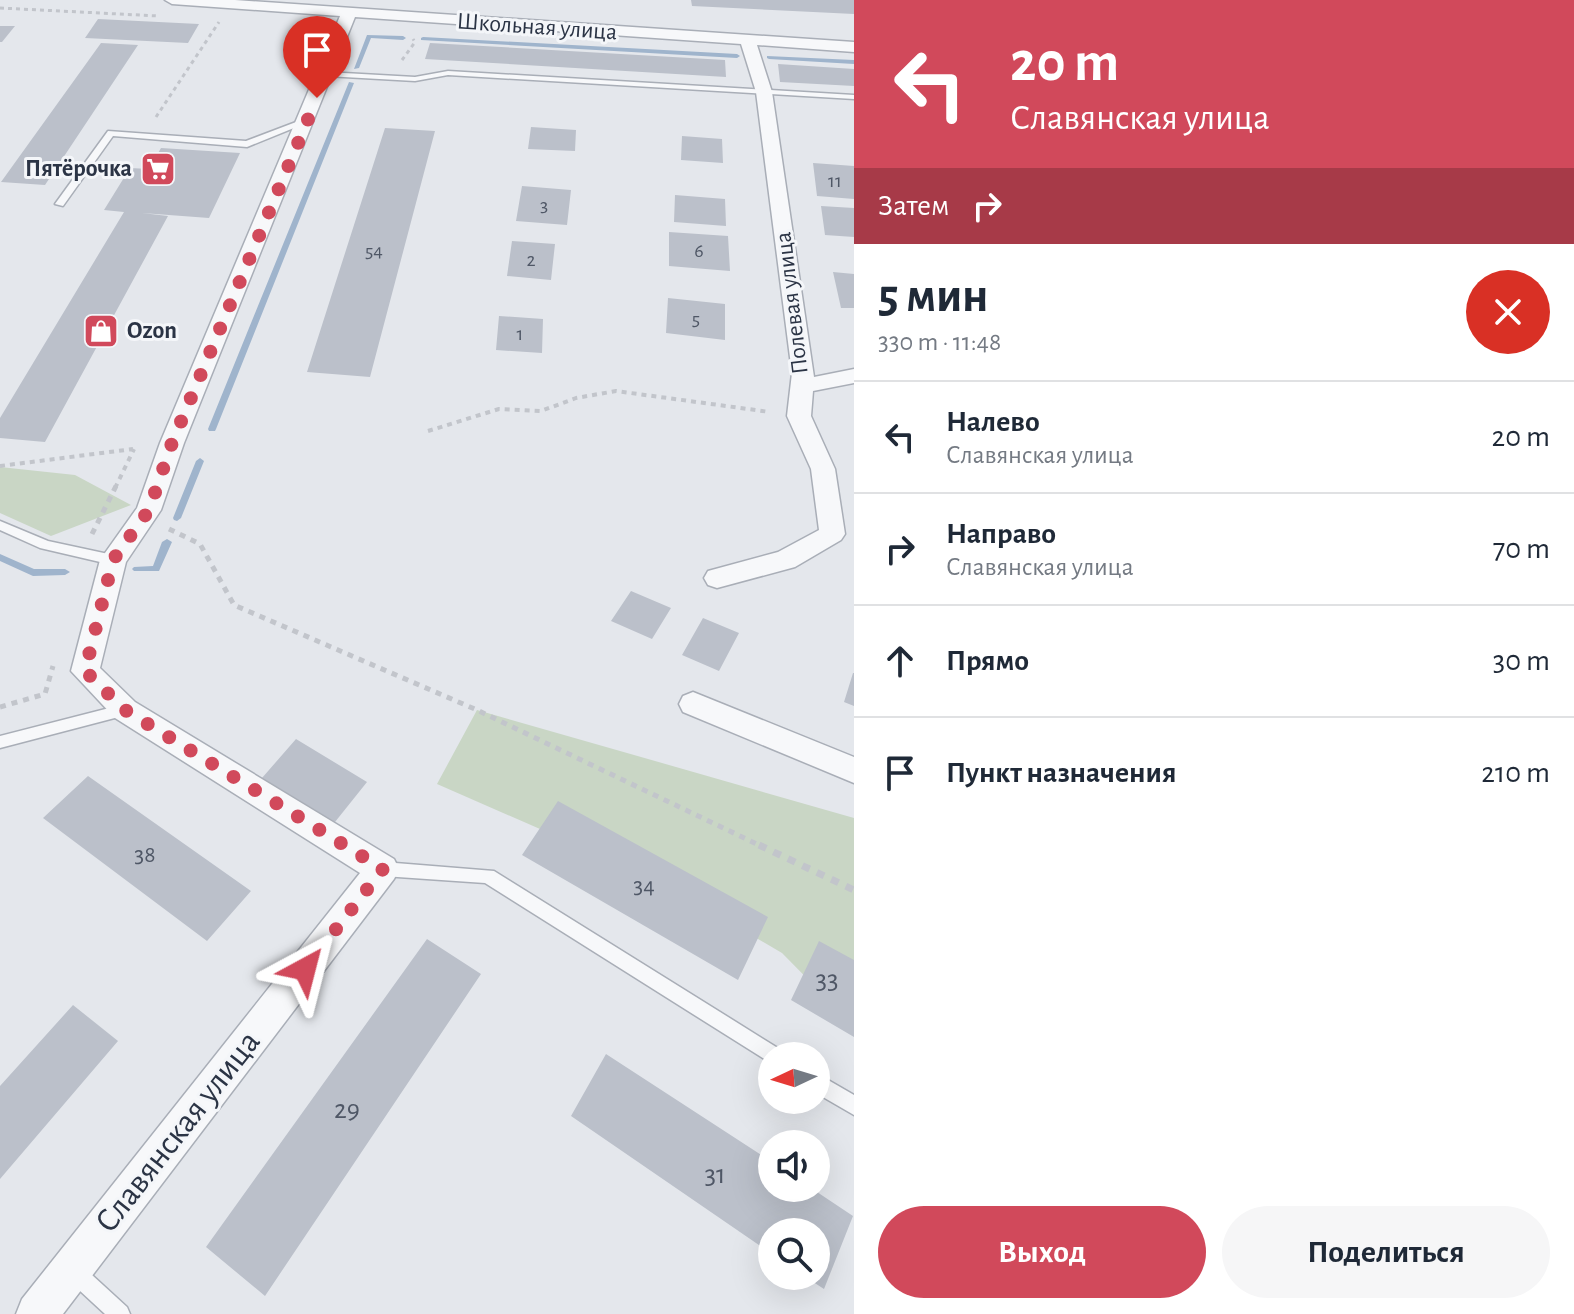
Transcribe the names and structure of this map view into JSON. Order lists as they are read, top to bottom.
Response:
{
  "streets": {
    "street": ["Школьная улица", "Полевая улица", "Славянская улица"]
  },
  "crossings": [
    ["Школьная улица", "Полевая улица"]
  ],
  "places": {
    "supermarket": ["Пятёрочка"],
    "shop": ["Ozon"]
  },
  "house_numbers": [
    "11",
    "3",
    "54",
    "6",
    "2",
    "5",
    "1",
    "38",
    "34",
    "33",
    "29",
    "31"
  ],
  "north": "left",
  "page": {
    "turn": ["20 m", "Славянская улица"],
    "then": "Затем",
    "heading": ["5 мин", "330 m · 11:48"],
    "list": [
      {
        "name": "Налево",
        "note": "Славянская улица",
        "value": "20 m"
      },
      {
        "name": "Направо",
        "note": "Славянская улица",
        "value": "70 m"
      },
      {
        "name": "Прямо",
        "value": "30 m"
      },
      {
        "name": "Пункт назначения",
        "value": "210 m"
      }
    ],
    "buttons": ["Выход", "Поделиться"]
  }
}
